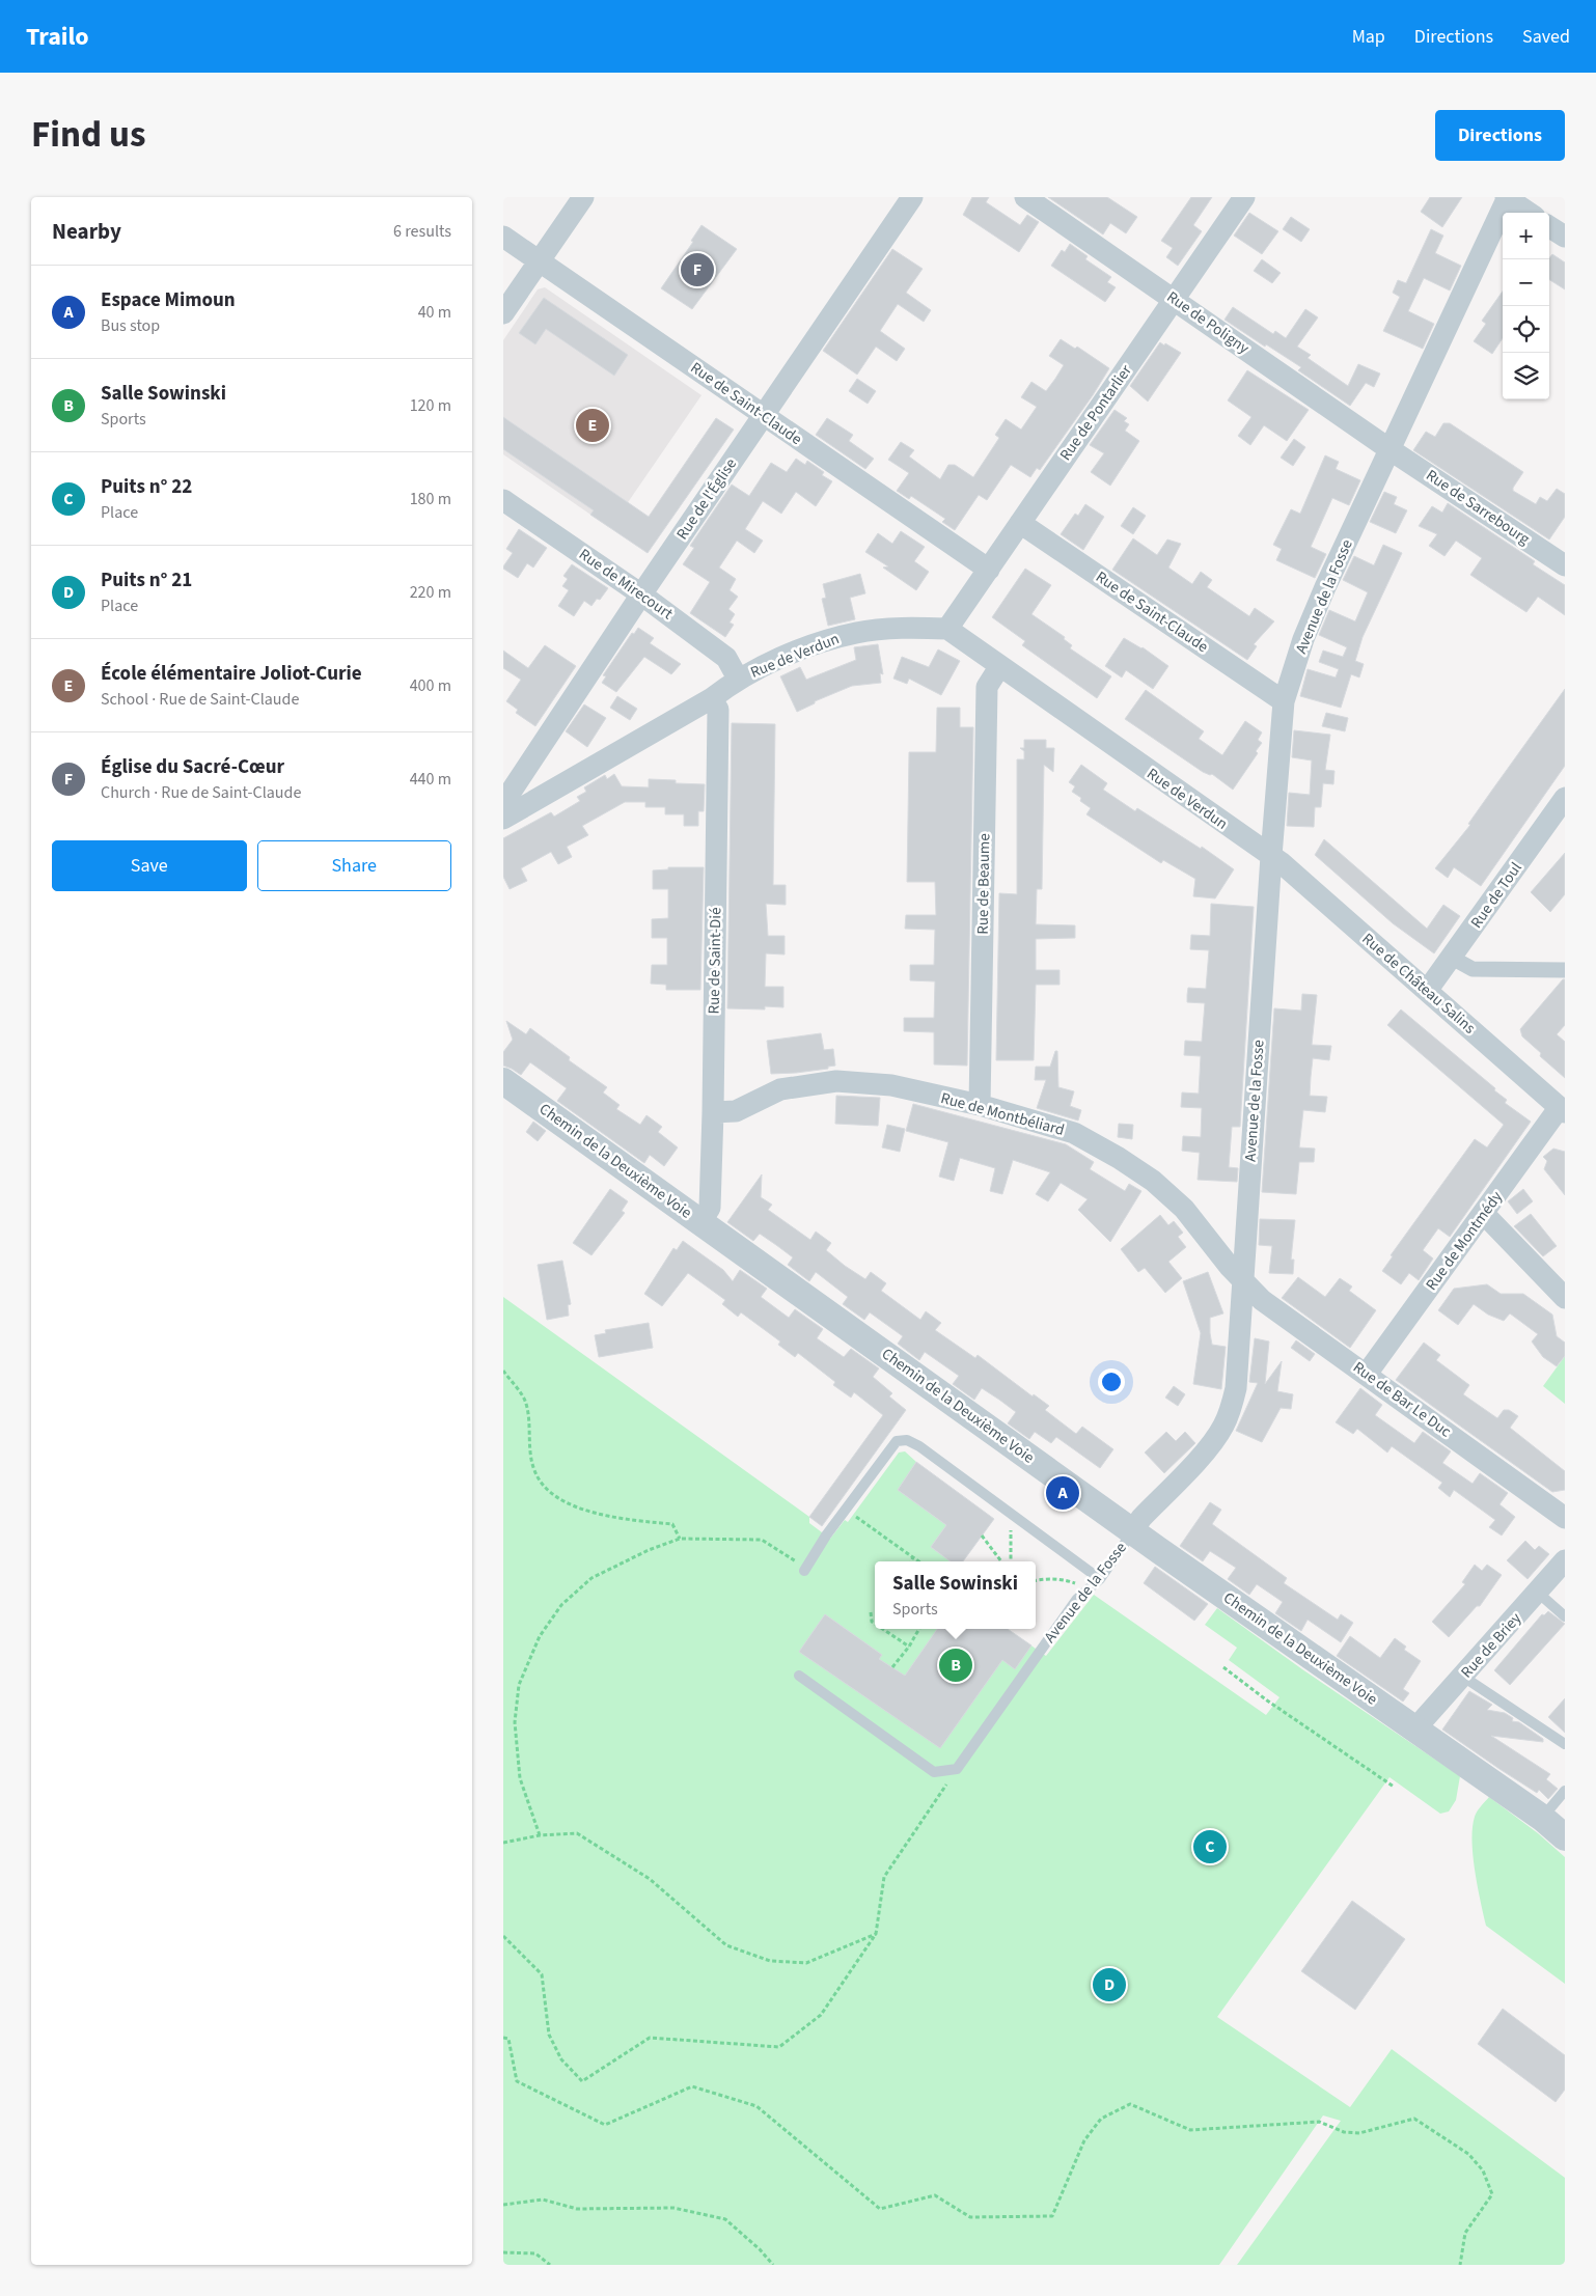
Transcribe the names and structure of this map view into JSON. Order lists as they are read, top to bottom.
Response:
{
  "streets": {
    "street": [
      "Rue de Poligny",
      "Rue de Saint-Claude",
      "Rue de Pontarlier",
      "Rue de l'Église",
      "Rue de Sarrebourg",
      "Rue de Mirecourt",
      "Avenue de la Fosse",
      "Rue de Verdun",
      "Rue de Beaume",
      "Rue de Toul",
      "Rue de Saint-Dié",
      "Rue de Château Salins",
      "Rue de Montbéliard",
      "Chemin de la Deuxième Voie",
      "Rue de Montmédy",
      "Rue de Bar Le Duc",
      "Rue de Briey"
    ]
  },
  "crossings": [
    ["Rue de Poligny", "Rue de Pontarlier"],
    ["Rue de Poligny", "Rue de Sarrebourg"],
    ["Rue de Poligny", "Avenue de la Fosse"],
    ["Rue de Saint-Claude", "Rue de Pontarlier"],
    ["Rue de Saint-Claude", "Rue de l'Église"],
    ["Rue de Saint-Claude", "Avenue de la Fosse"],
    ["Rue de Pontarlier", "Rue de Verdun"],
    ["Rue de l'Église", "Rue de Mirecourt"],
    ["Rue de Sarrebourg", "Avenue de la Fosse"],
    ["Rue de Mirecourt", "Rue de Verdun"],
    ["Avenue de la Fosse", "Rue de Verdun"],
    ["Avenue de la Fosse", "Rue de Château Salins"],
    ["Avenue de la Fosse", "Rue de Montbéliard"],
    ["Avenue de la Fosse", "Chemin de la Deuxième Voie"],
    ["Avenue de la Fosse", "Rue de Bar Le Duc"],
    ["Rue de Verdun", "Rue de Beaume"],
    ["Rue de Verdun", "Rue de Saint-Dié"],
    ["Rue de Verdun", "Rue de Château Salins"],
    ["Rue de Beaume", "Rue de Montbéliard"],
    ["Rue de Toul", "Rue de Château Salins"],
    ["Rue de Saint-Dié", "Rue de Montbéliard"],
    ["Rue de Saint-Dié", "Chemin de la Deuxième Voie"],
    ["Rue de Château Salins", "Rue de Montmédy"],
    ["Rue de Montbéliard", "Rue de Bar Le Duc"],
    ["Chemin de la Deuxième Voie", "Rue de Briey"],
    ["Rue de Montmédy", "Rue de Bar Le Duc"]
  ],
  "page": {
    "header": "Trailo",
    "nav": ["Map", "Directions", "Saved"],
    "title": "Find us",
    "buttons": [
      "Directions",
      ["Save", "Share"]
    ],
    "heading": ["Nearby", "6 results"],
    "map_buttons": ["+", "−"],
    "pins": [
      "F",
      "E",
      "A",
      "B",
      "C",
      "D"
    ],
    "list": [
      {
        "mark": "A",
        "name": "Espace Mimoun",
        "note": "Bus stop",
        "value": "40 m"
      },
      {
        "mark": "B",
        "name": "Salle Sowinski",
        "note": "Sports",
        "value": "120 m"
      },
      {
        "mark": "C",
        "name": "Puits n° 22",
        "note": "Place",
        "value": "180 m"
      },
      {
        "mark": "D",
        "name": "Puits n° 21",
        "note": "Place",
        "value": "220 m"
      },
      {
        "mark": "E",
        "name": "École élémentaire Joliot-Curie",
        "note": "School · Rue de Saint-Claude",
        "value": "400 m"
      },
      {
        "mark": "F",
        "name": "Église du Sacré-Cœur",
        "note": "Church · Rue de Saint-Claude",
        "value": "440 m"
      }
    ],
    "popup": ["Salle Sowinski", "Sports"]
  }
}
